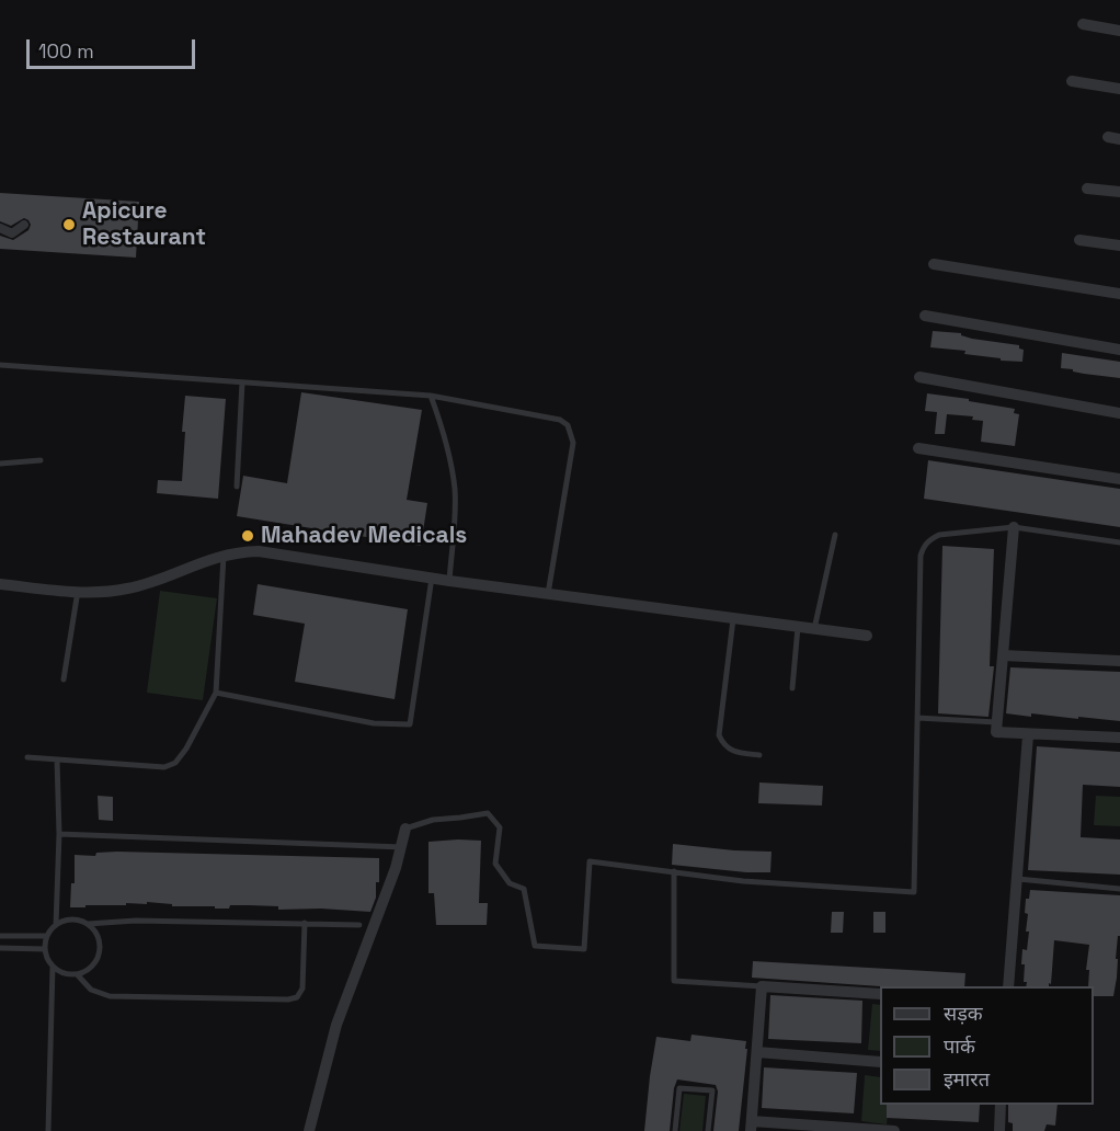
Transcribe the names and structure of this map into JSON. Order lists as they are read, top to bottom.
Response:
{
  "places": ["Apicure Restaurant", "Mahadev Medicals"],
  "legend": ["सड़क", "पार्क", "इमारत"],
  "scale_bar": "100 m"
}
